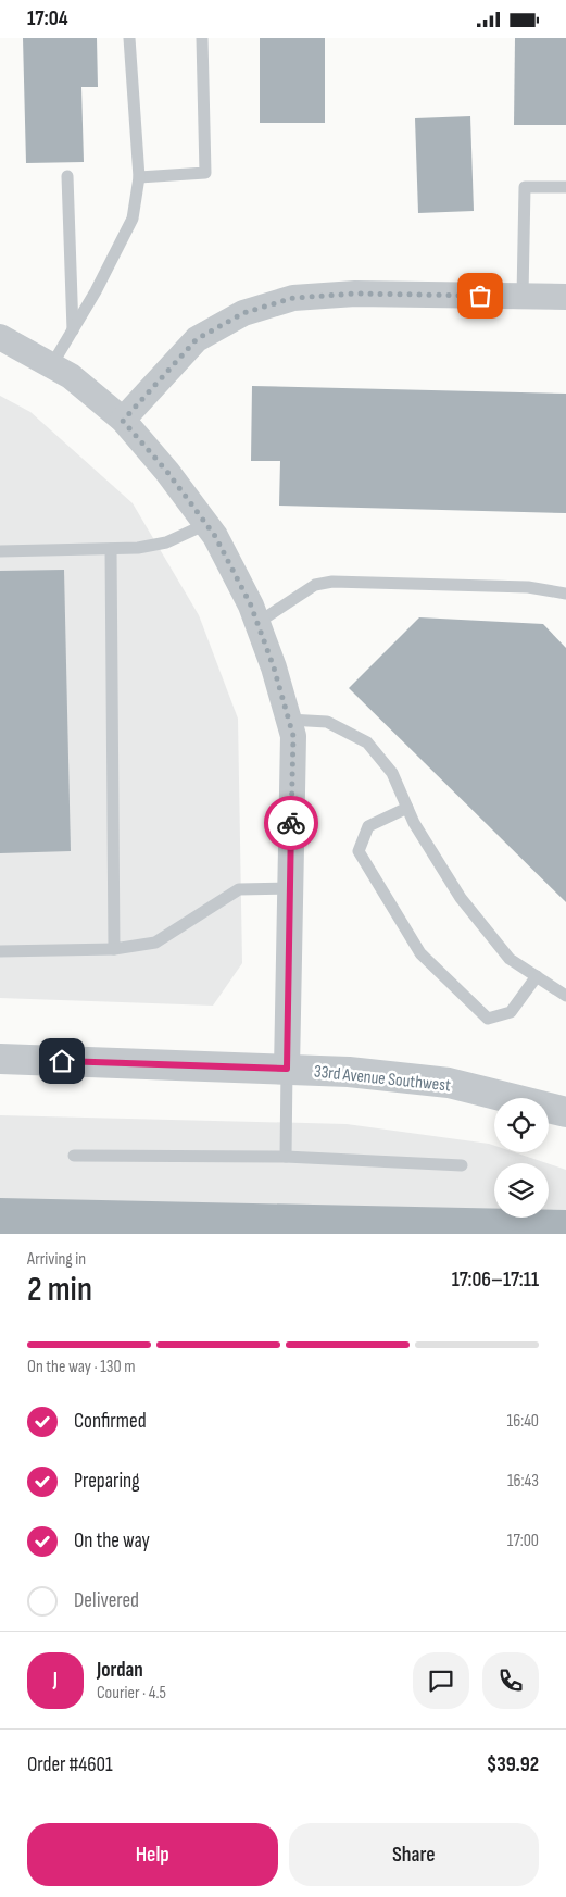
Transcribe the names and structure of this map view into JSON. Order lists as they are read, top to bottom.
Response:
{
  "streets": {
    "street": ["33rd Avenue Southwest"]
  },
  "page": {
    "status": "17:04",
    "heading": ["2 min", "Arriving in", "17:06–17:11"],
    "panel": [
      "Jordan",
      "Courier · 4.5",
      "Order #4601",
      "$39.92"
    ],
    "bar": "On the way · 130 m",
    "list": [
      ["Confirmed", "16:40"],
      ["Preparing", "16:43"],
      ["On the way", "17:00"],
      "Delivered"
    ],
    "round": "J",
    "buttons": ["Help", "Share"]
  }
}
